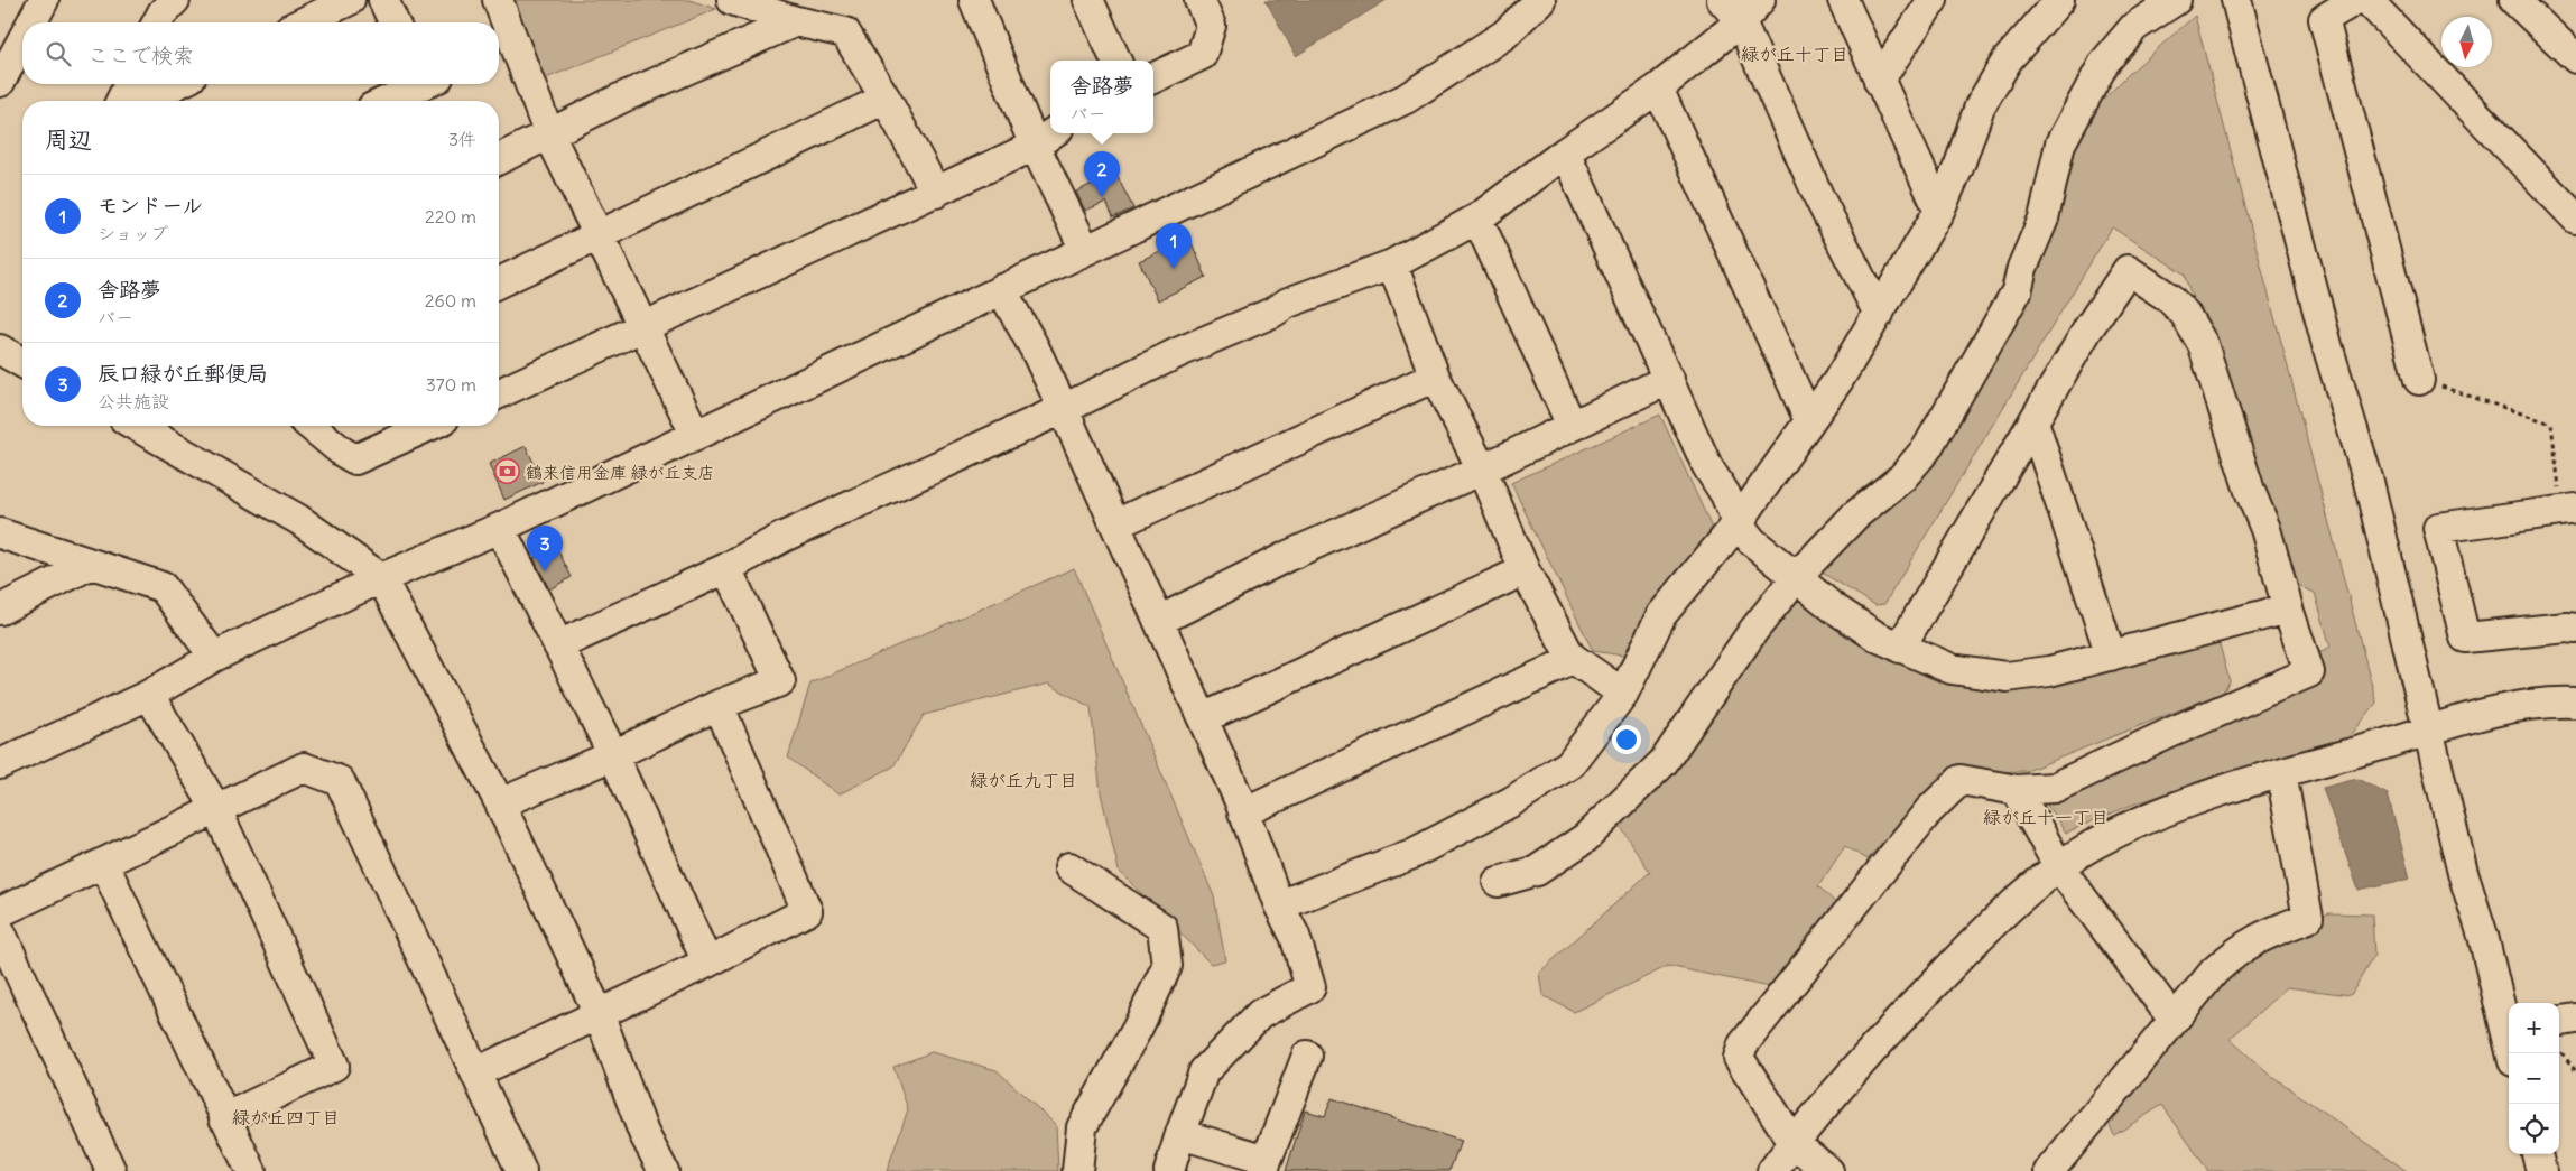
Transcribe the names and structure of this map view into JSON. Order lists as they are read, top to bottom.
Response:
{
  "districts": [
    "緑が丘十丁目",
    "緑が丘九丁目",
    "緑が丘十一丁目",
    "緑が丘四丁目"
  ],
  "places": {
    "bank": ["鶴来信用金庫 緑が丘支店"]
  },
  "north": "bottom",
  "page": {
    "search": "ここで検索",
    "popup": ["舎路夢", "バー"],
    "heading": ["周辺", "3件"],
    "pins": ["2", "1", "3"],
    "list": [
      {
        "mark": "1",
        "name": "モンドール",
        "note": "ショップ",
        "value": "220 m"
      },
      {
        "mark": "2",
        "name": "舎路夢",
        "note": "バー",
        "value": "260 m"
      },
      {
        "mark": "3",
        "name": "辰口緑が丘郵便局",
        "note": "公共施設",
        "value": "370 m"
      }
    ],
    "map_buttons": ["+", "−"]
  }
}
